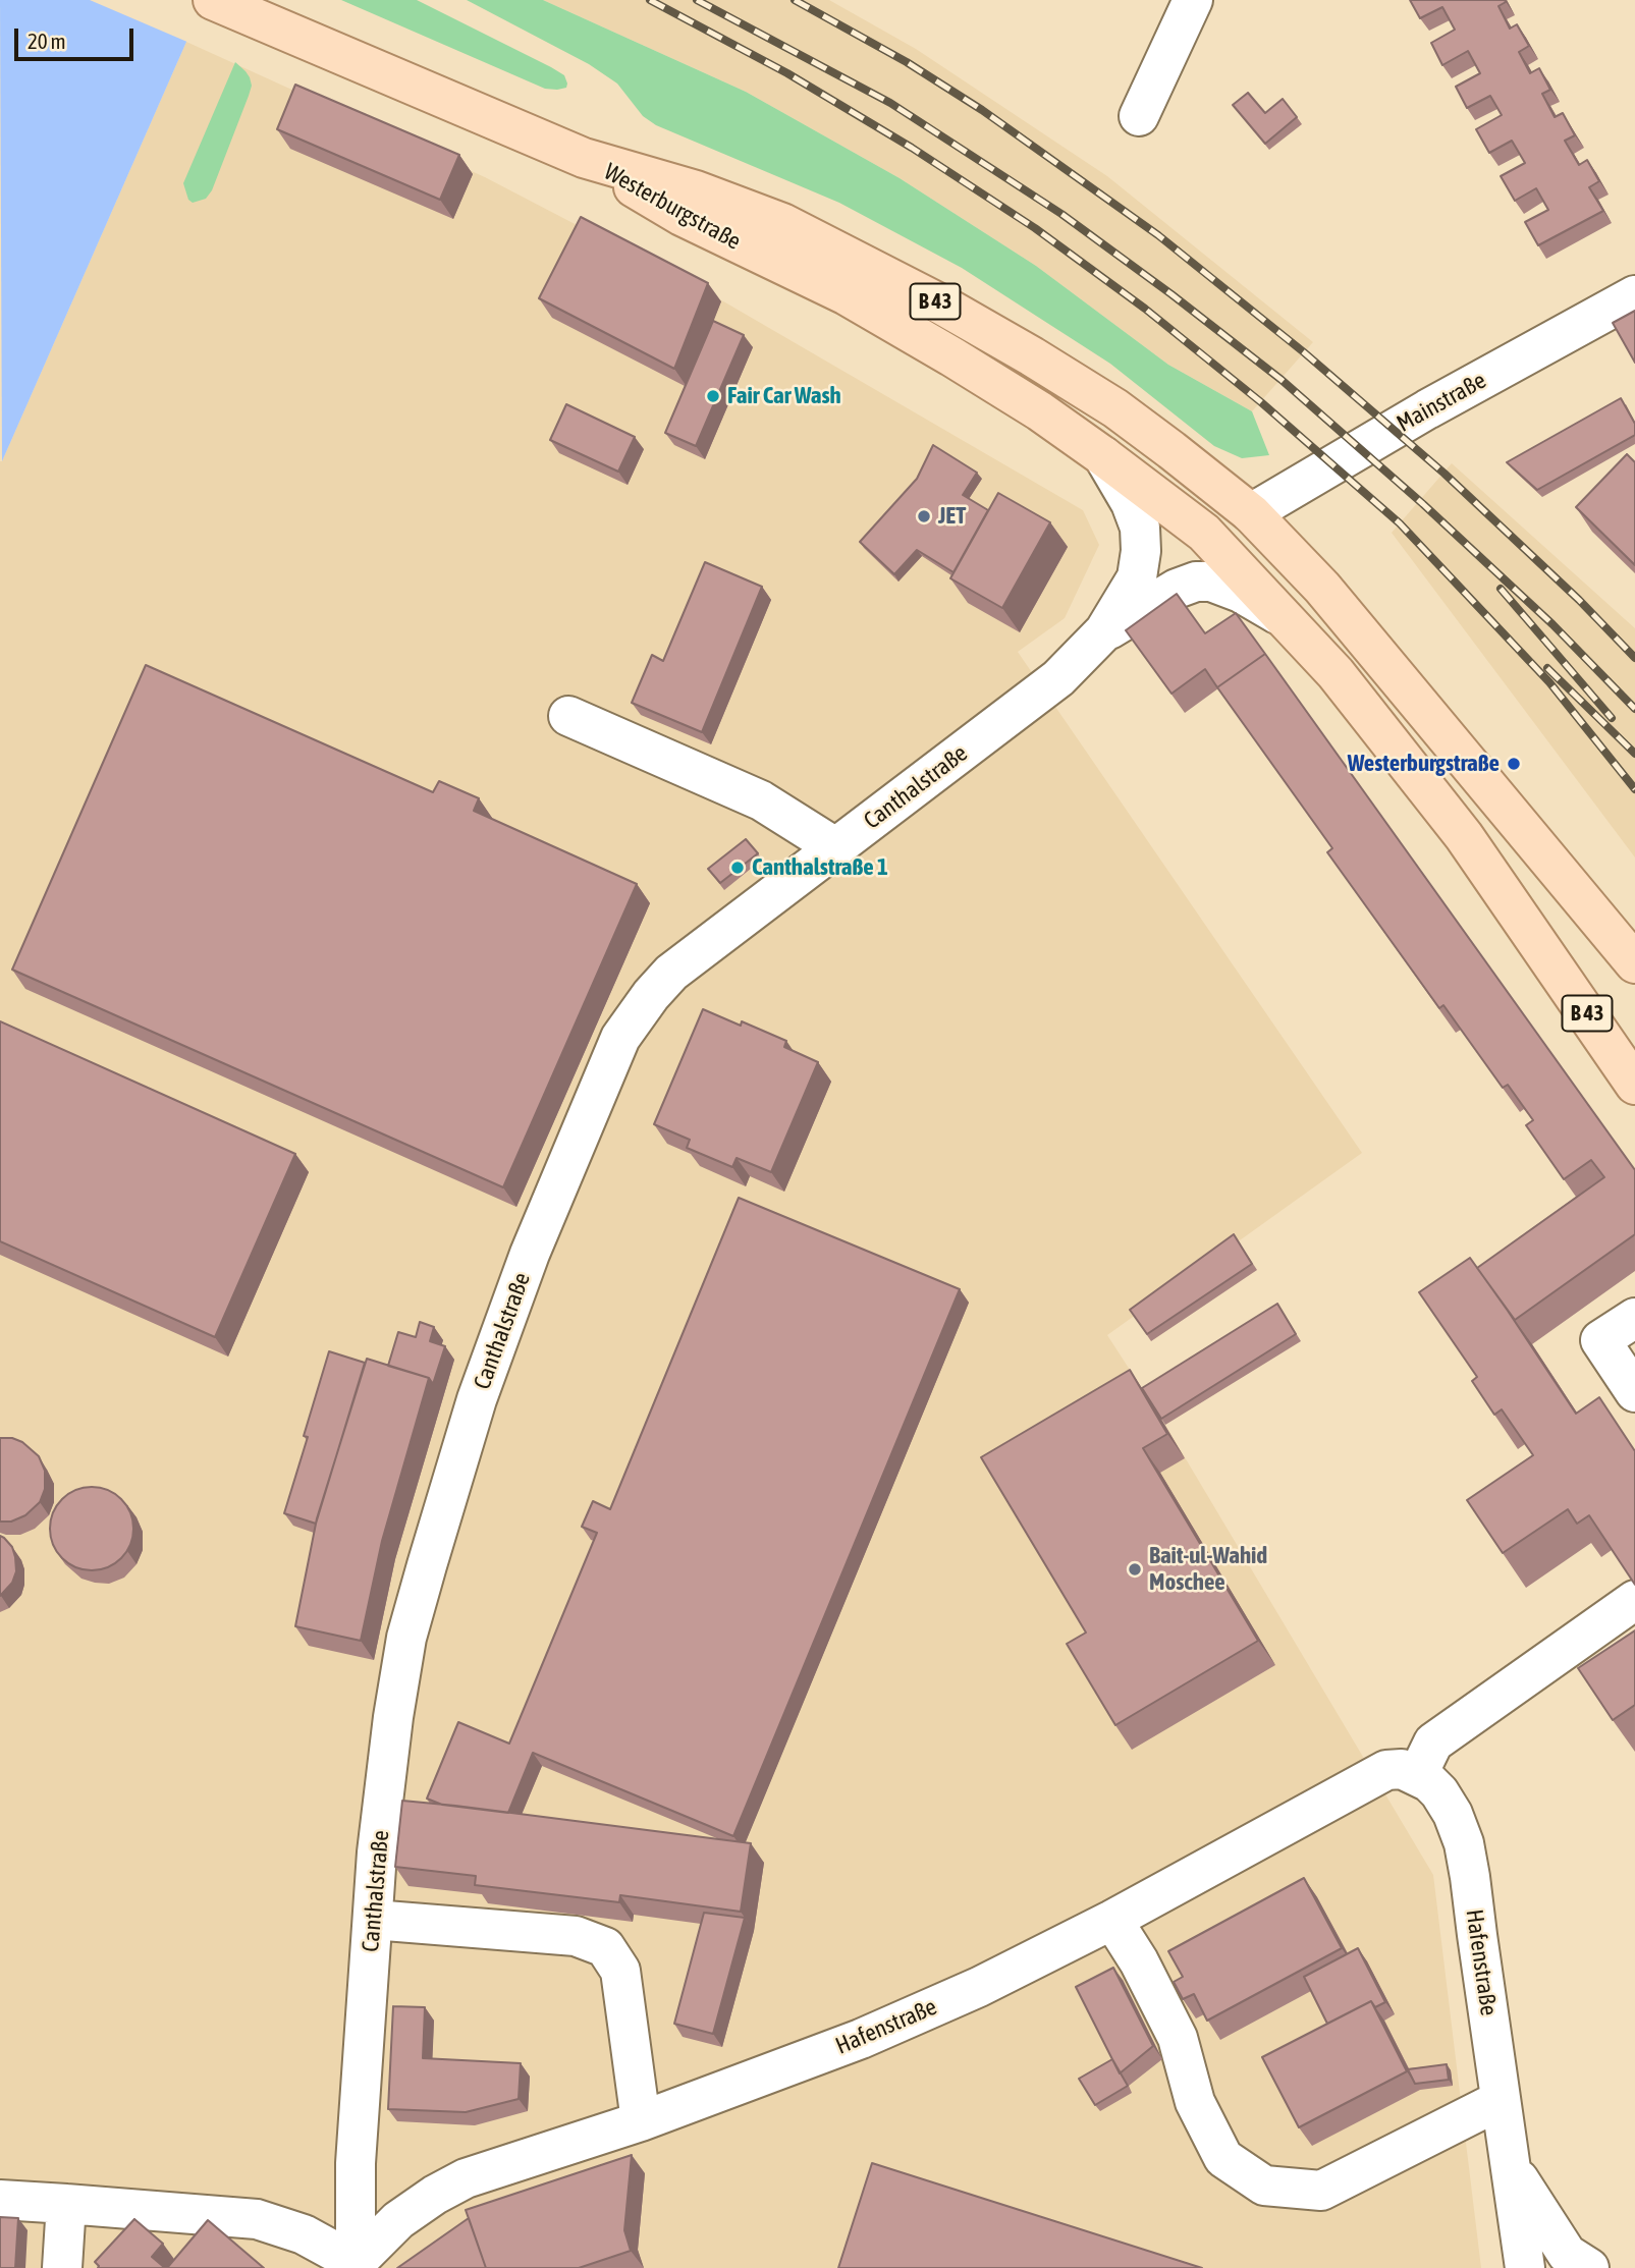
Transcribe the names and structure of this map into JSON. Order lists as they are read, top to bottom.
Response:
{
  "streets": {
    "main road": ["Westerburgstraße", "B 43"],
    "street": ["Mainstraße", "Canthalstraße", "Hafenstraße"]
  },
  "crossings": [
    ["Westerburgstraße", "B 43"],
    ["Westerburgstraße", "Mainstraße"],
    ["Westerburgstraße", "Canthalstraße"],
    ["Canthalstraße", "Hafenstraße"]
  ],
  "places": [
    "Fair Car Wash",
    "JET",
    "Westerburgstraße",
    "Canthalstraße 1",
    "Bait-ul-Wahid Moschee"
  ],
  "scale_bar": "20 m"
}
